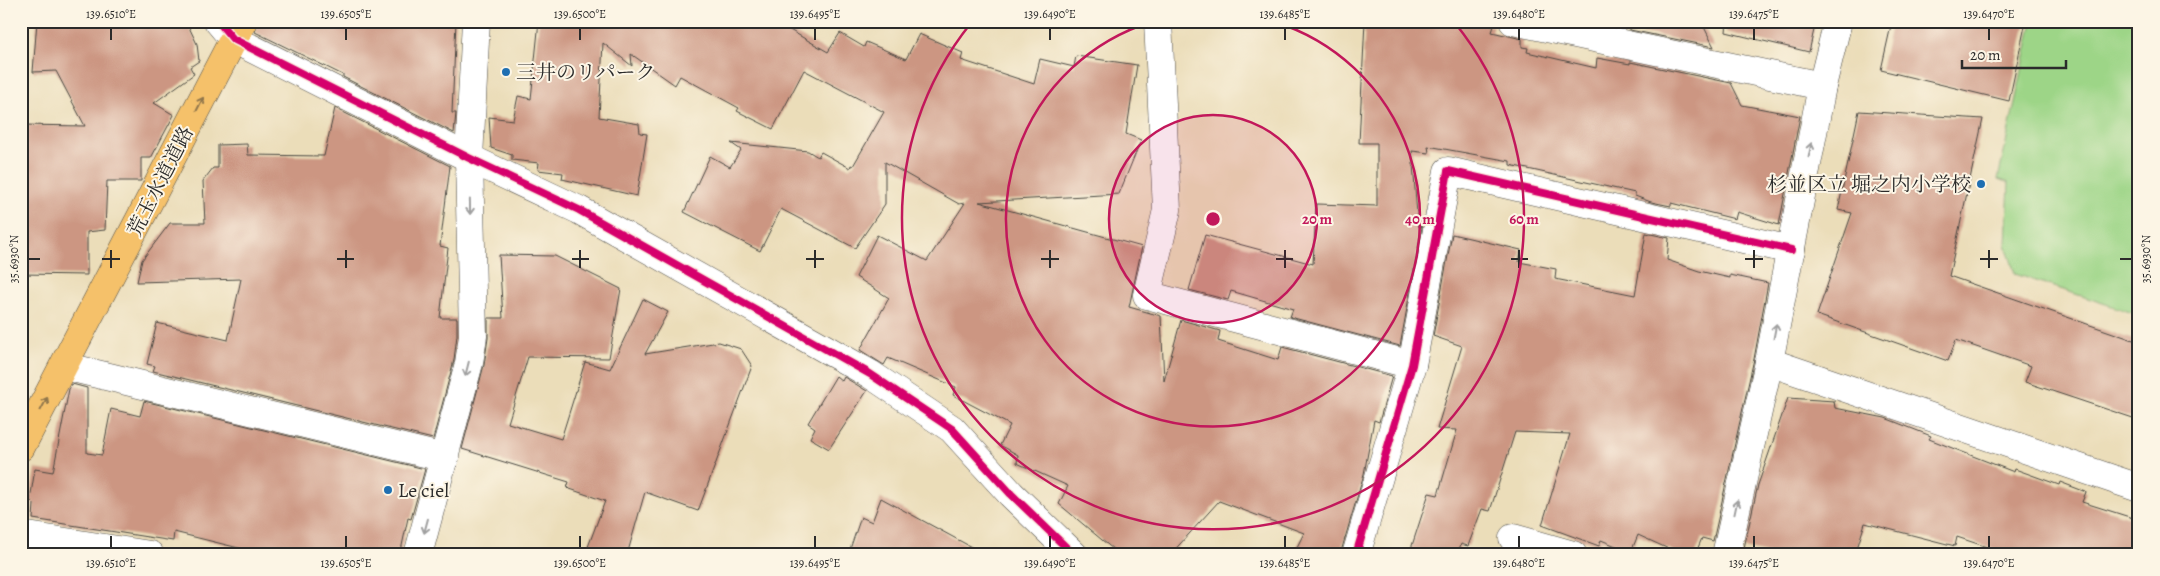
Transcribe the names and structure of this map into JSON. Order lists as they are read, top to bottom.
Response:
{
  "streets": {
    "main road": ["荒玉水道道路"]
  },
  "one_way": ["荒玉水道道路"],
  "places": ["三井のリパーク", "杉並区立 堀之内小学校", "Le ciel"],
  "scale_bar": "20 m",
  "coordinates": [
    "139.6510°E",
    "139.6505°E",
    "139.6500°E",
    "139.6495°E",
    "139.6490°E",
    "139.6485°E",
    "139.6480°E",
    "139.6475°E",
    "139.6470°E",
    "35.6930°N"
  ],
  "rings": ["20 m", "40 m", "60 m"]
}
